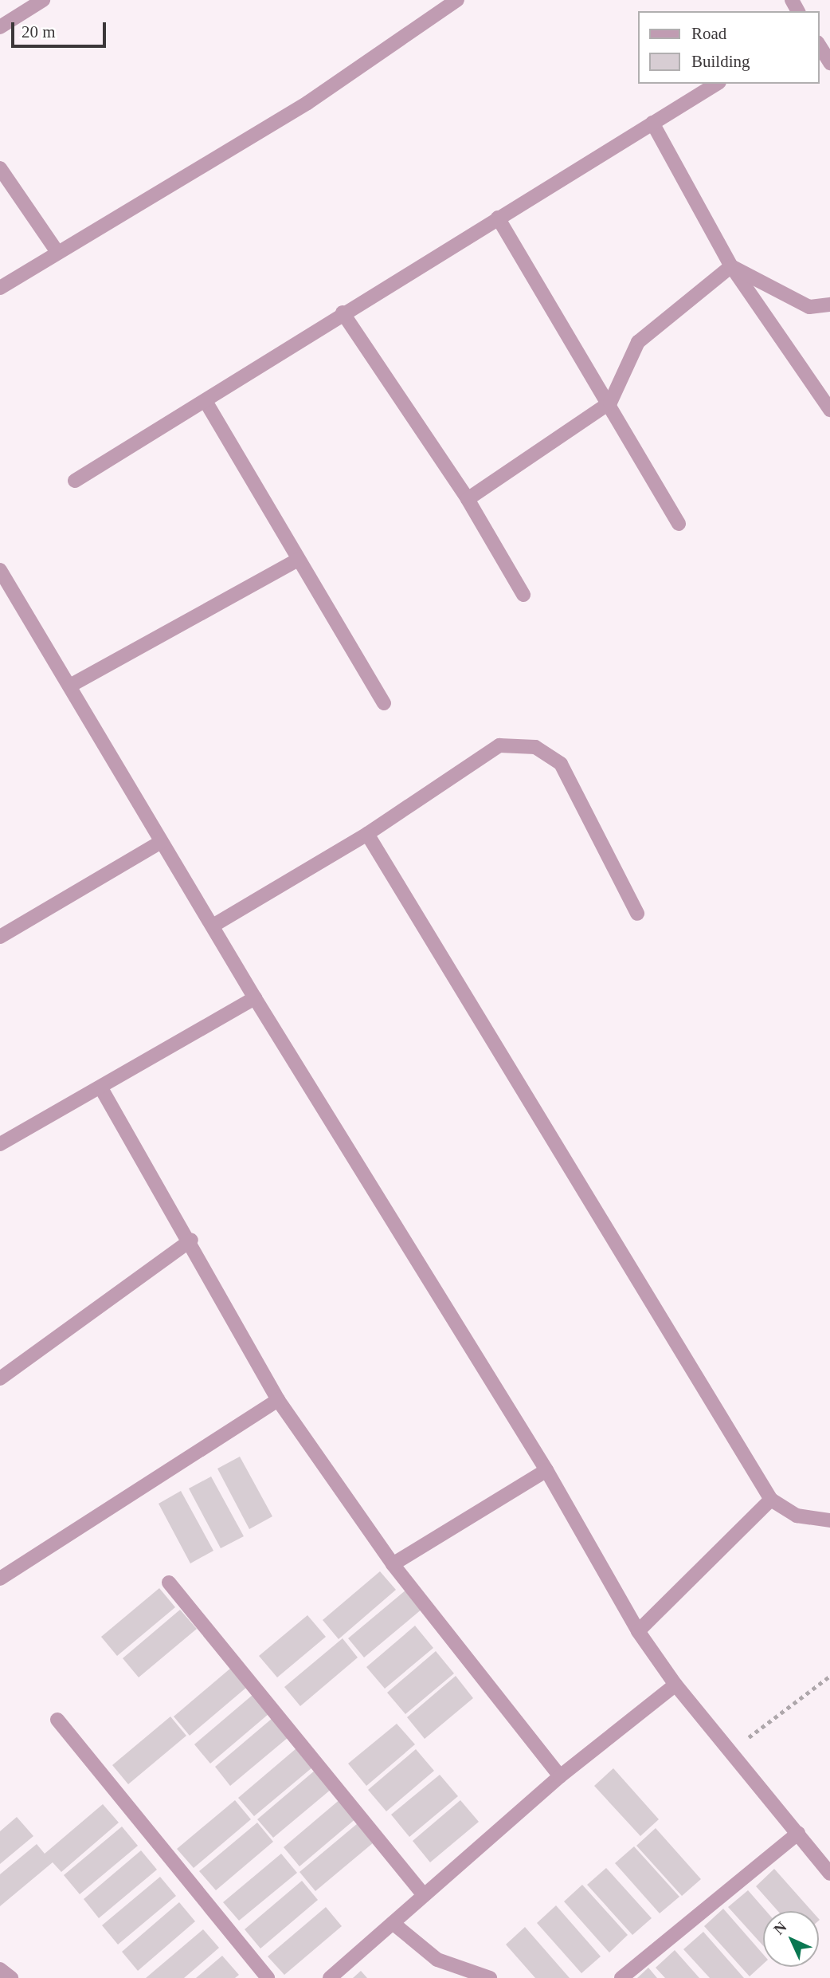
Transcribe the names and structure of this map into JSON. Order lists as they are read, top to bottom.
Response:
{
  "legend": ["Road", "Building"],
  "scale_bar": "20 m",
  "north": "top left"
}
